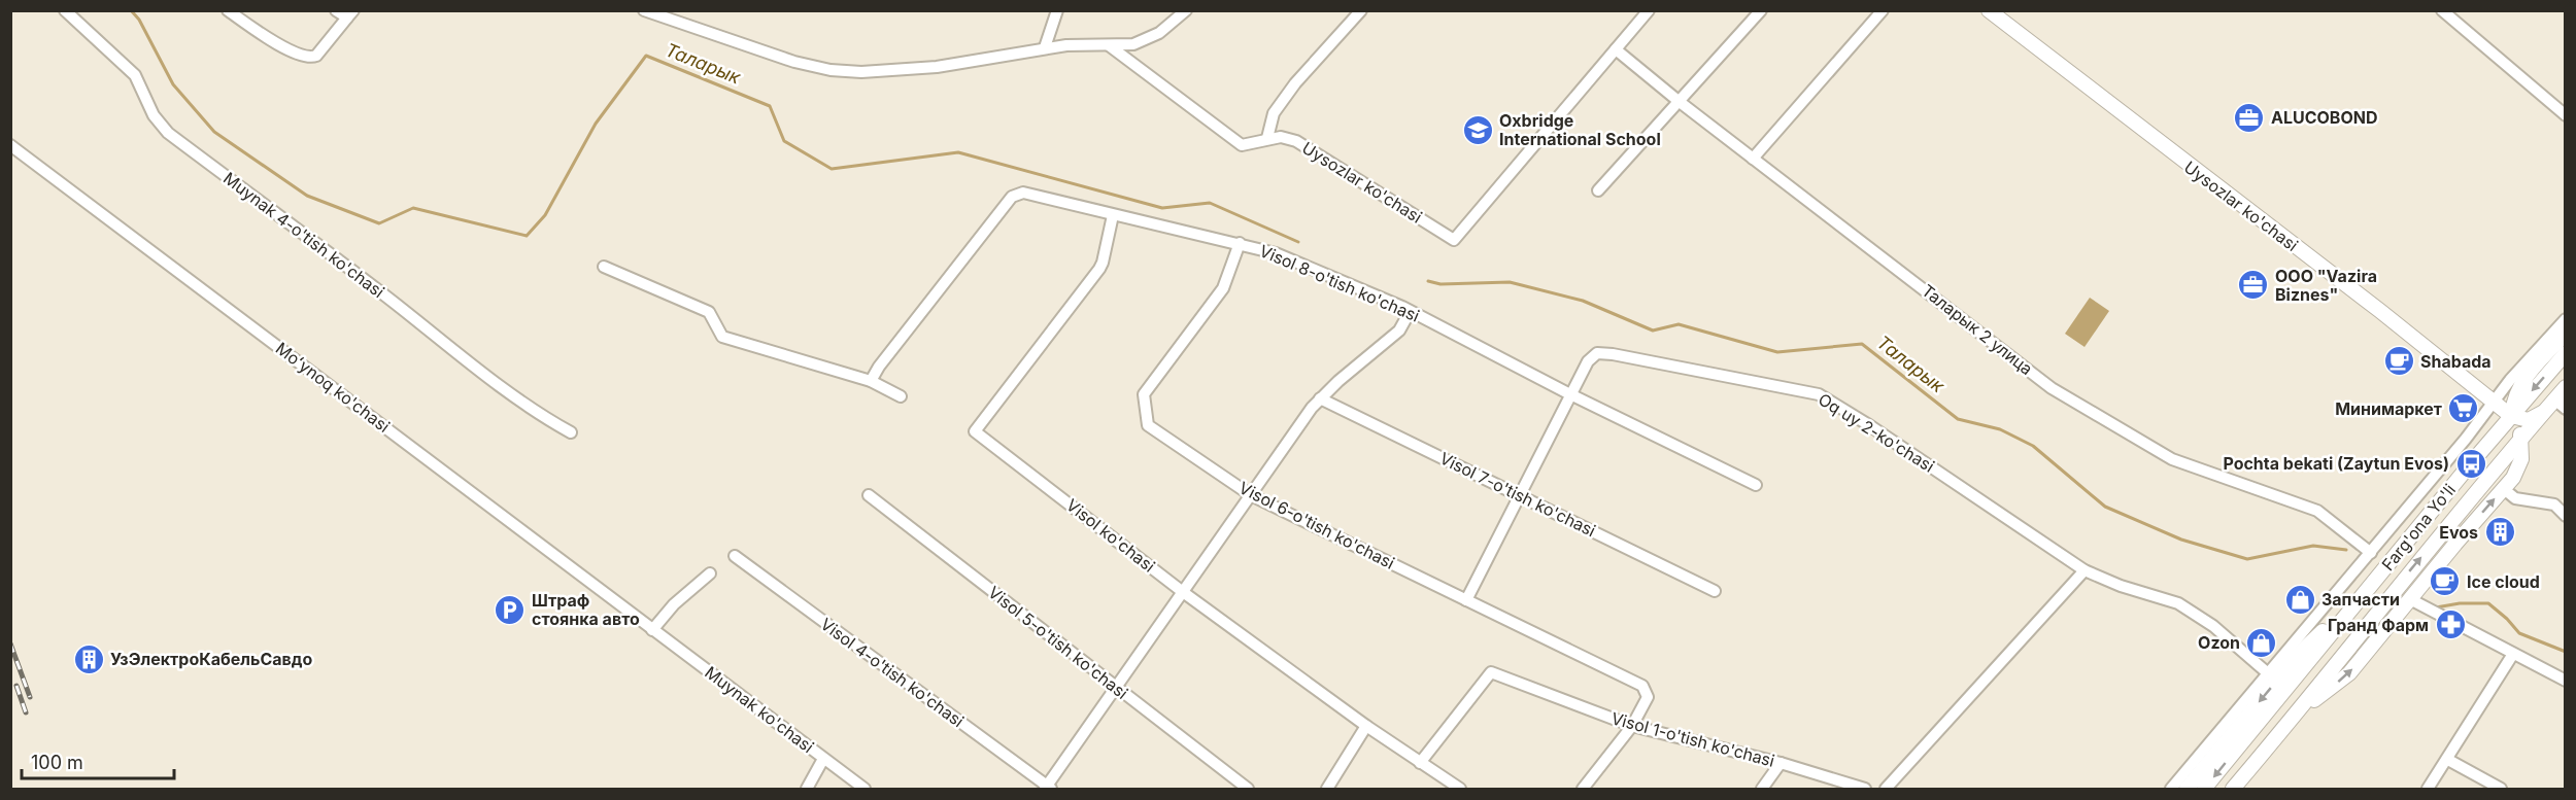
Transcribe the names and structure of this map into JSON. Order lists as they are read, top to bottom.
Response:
{
  "streets": {
    "main road": ["Uysozlar ko'chasi", "Farg'ona Yo'li"],
    "street": [
      "Muynak 4-o'tish ko'chasi",
      "Visol 8-o'tish ko'chasi",
      "Таларык 2 улица",
      "Moʻynoq ko'chasi",
      "Oq uy 2-ko'chasi",
      "Visol 7-o'tish ko'chasi",
      "Visol 6-o'tish ko'chasi",
      "Visol ko'chasi",
      "Visol 5-o'tish ko'chasi",
      "Visol 4-o'tish ko'chasi",
      "Muynak ko'chasi",
      "Visol 1-o'tish ko'chasi"
    ]
  },
  "crossings": [
    ["Uysozlar ko'chasi", "Таларык 2 улица"],
    ["Uysozlar ko'chasi", "Farg'ona Yo'li"],
    ["Visol 8-o'tish ko'chasi", "Oq uy 2-ko'chasi"],
    ["Visol 8-o'tish ko'chasi", "Visol 6-o'tish ko'chasi"],
    ["Visol 8-o'tish ko'chasi", "Visol ko'chasi"],
    ["Таларык 2 улица", "Farg'ona Yo'li"],
    ["Moʻynoq ko'chasi", "Muynak ko'chasi"],
    ["Oq uy 2-ko'chasi", "Visol 7-o'tish ko'chasi"],
    ["Oq uy 2-ko'chasi", "Visol 6-o'tish ko'chasi"],
    ["Oq uy 2-ko'chasi", "Farg'ona Yo'li"],
    ["Visol 6-o'tish ko'chasi", "Visol 1-o'tish ko'chasi"],
    ["Visol ko'chasi", "Visol 1-o'tish ko'chasi"]
  ],
  "water": ["Таларык"],
  "places": {
    "office": ["ALUCOBOND", "OOO \"Vazira Biznes\""],
    "school or university": ["Oxbridge International School"],
    "cafe": ["Shabada", "Ice cloud"],
    "supermarket": ["Минимаркет"],
    "bus stop": ["Pochta bekati (Zaytun Evos)"],
    "building": ["Evos", "УзЭлектроКабельСавдо"],
    "shop": ["Запчасти", "Ozon"],
    "parking": ["Штраф стоянка авто"],
    "pharmacy": ["Гранд Фарм"]
  },
  "scale_bar": "100 m"
}
